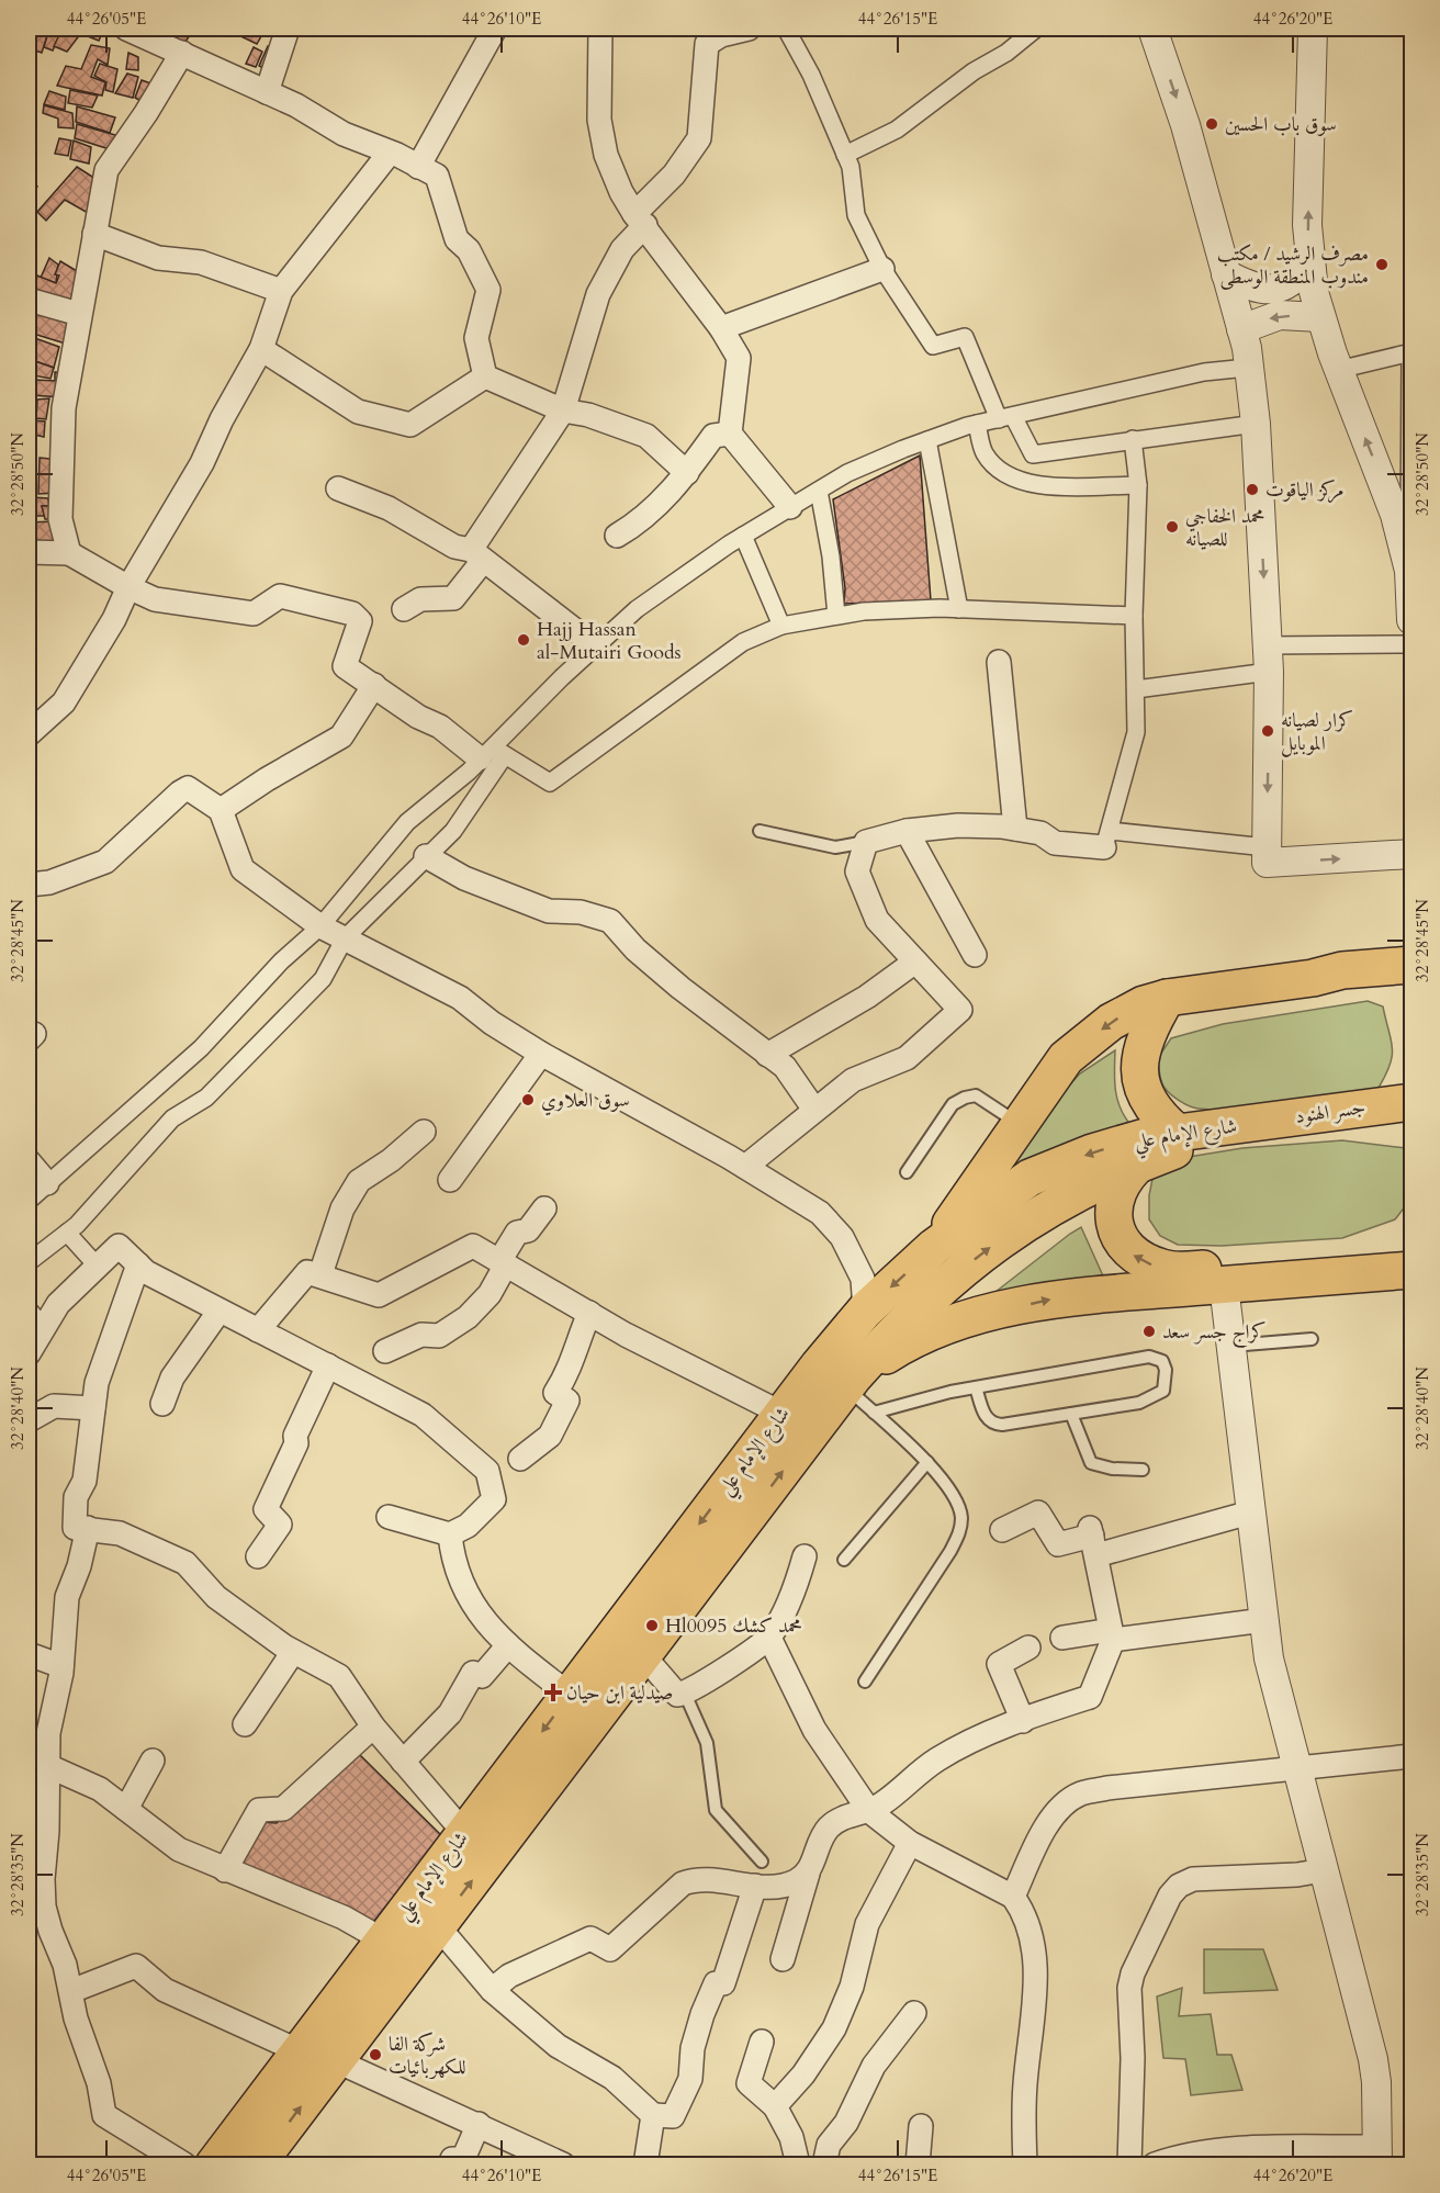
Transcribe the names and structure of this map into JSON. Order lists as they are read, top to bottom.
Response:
{
  "streets": {
    "main road": ["جسر الهنود", "شارع الإمام علي"]
  },
  "crossings": [
    ["جسر الهنود", "شارع الإمام علي"]
  ],
  "places": {
    "other": [
      "سوق باب الحسين",
      "مصرف الرشيد / مكتب مندوب المنطقة الوسطى",
      "مركز الياقوت",
      "محمد الخفاجي للصيانه",
      "Hajj Hassan al-Mutairi Goods",
      "كرار لصيانه الموبايل",
      "سوق العلاوي",
      "كراج جسر سعد",
      "Hl0095 محمد كشك",
      "شركة الفا للكهربائيات"
    ],
    "health": ["صيدلية ابن حيان"]
  },
  "coordinates": [
    "44°26'05\"E",
    "44°26'10\"E",
    "44°26'15\"E",
    "44°26'20\"E",
    "32°28'50\"N",
    "32°28'45\"N",
    "32°28'40\"N",
    "32°28'35\"N"
  ]
}
